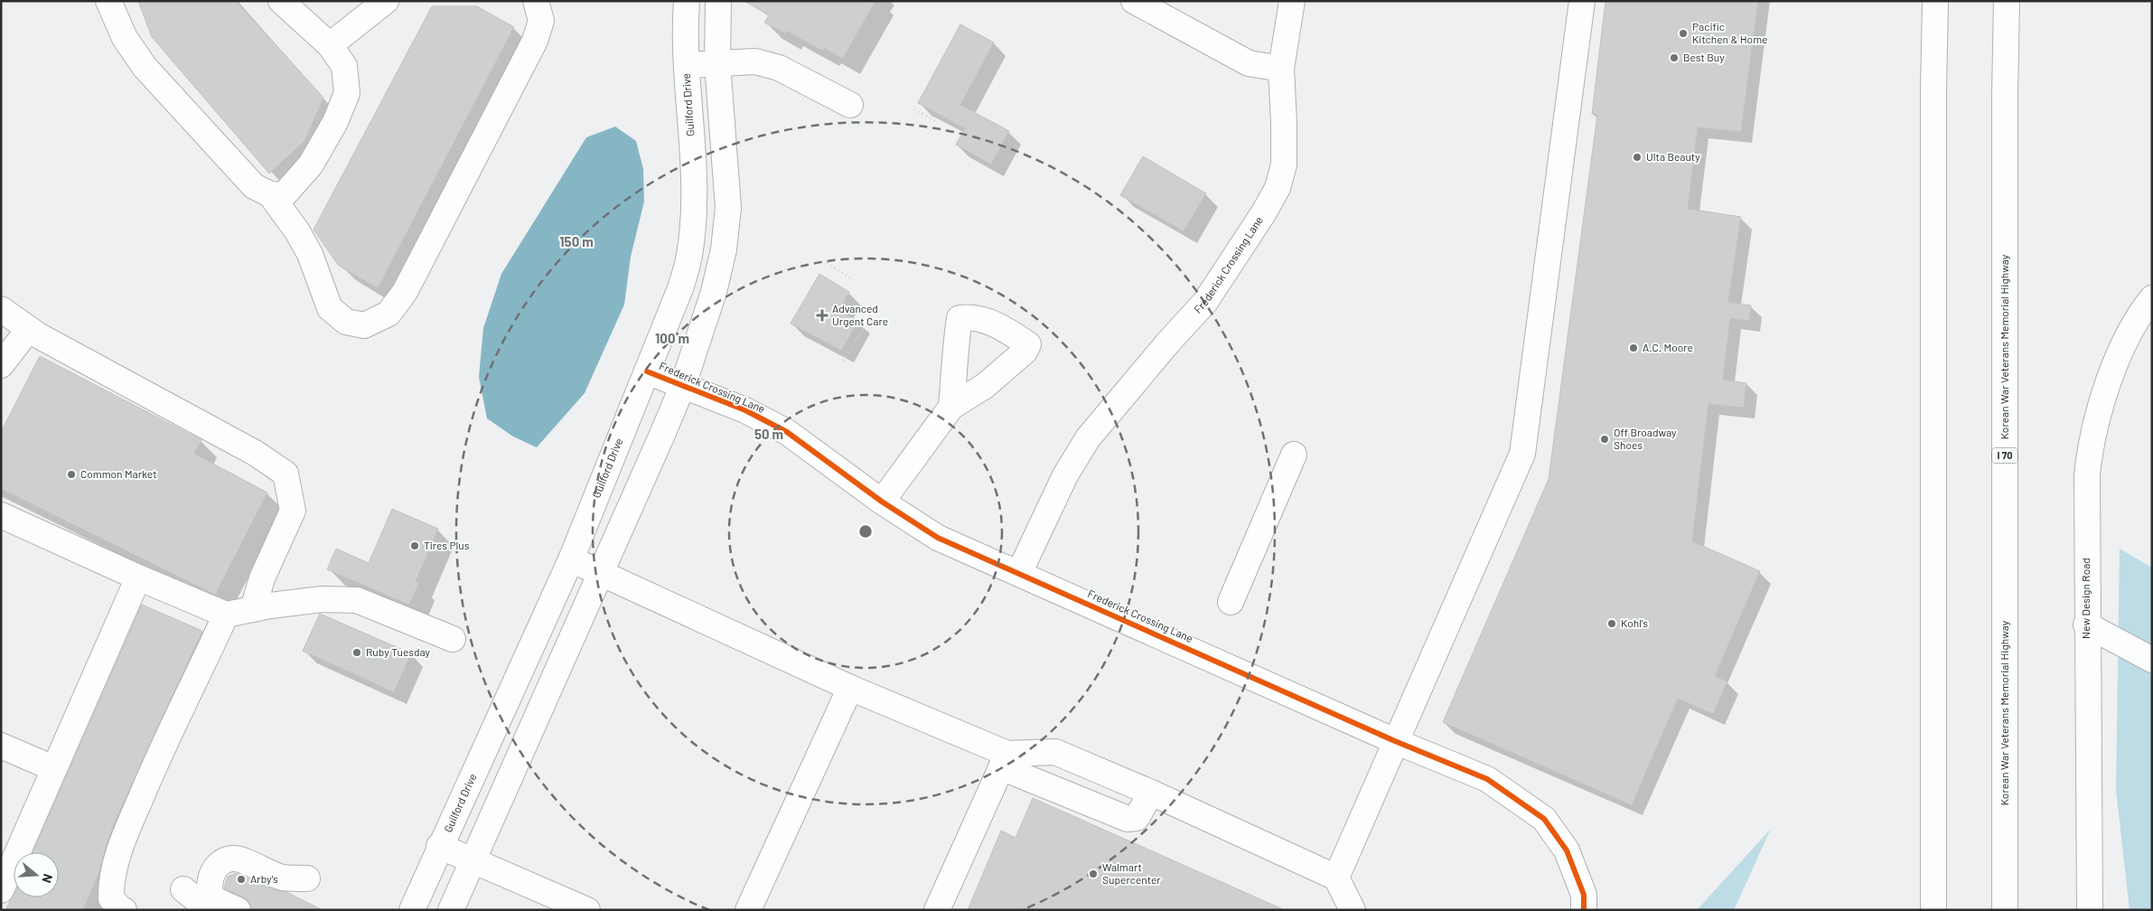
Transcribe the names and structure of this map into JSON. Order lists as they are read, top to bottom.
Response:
{
  "streets": {
    "main road": [
      "Guilford Drive",
      "Frederick Crossing Lane",
      "Korean War Veterans Memorial Highway",
      "I 70",
      "New Design Road"
    ]
  },
  "crossings": [
    ["Guilford Drive", "Frederick Crossing Lane"]
  ],
  "places": {
    "other": [
      "Pacific Kitchen & Home",
      "Best Buy",
      "Ulta Beauty",
      "A.C. Moore",
      "Off Broadway Shoes",
      "Common Market",
      "Tires Plus",
      "Kohl's",
      "Ruby Tuesday",
      "Walmart Supercenter",
      "Arby's"
    ],
    "health": ["Advanced Urgent Care"]
  },
  "north": "right",
  "rings": ["150 m", "100 m", "50 m"]
}
